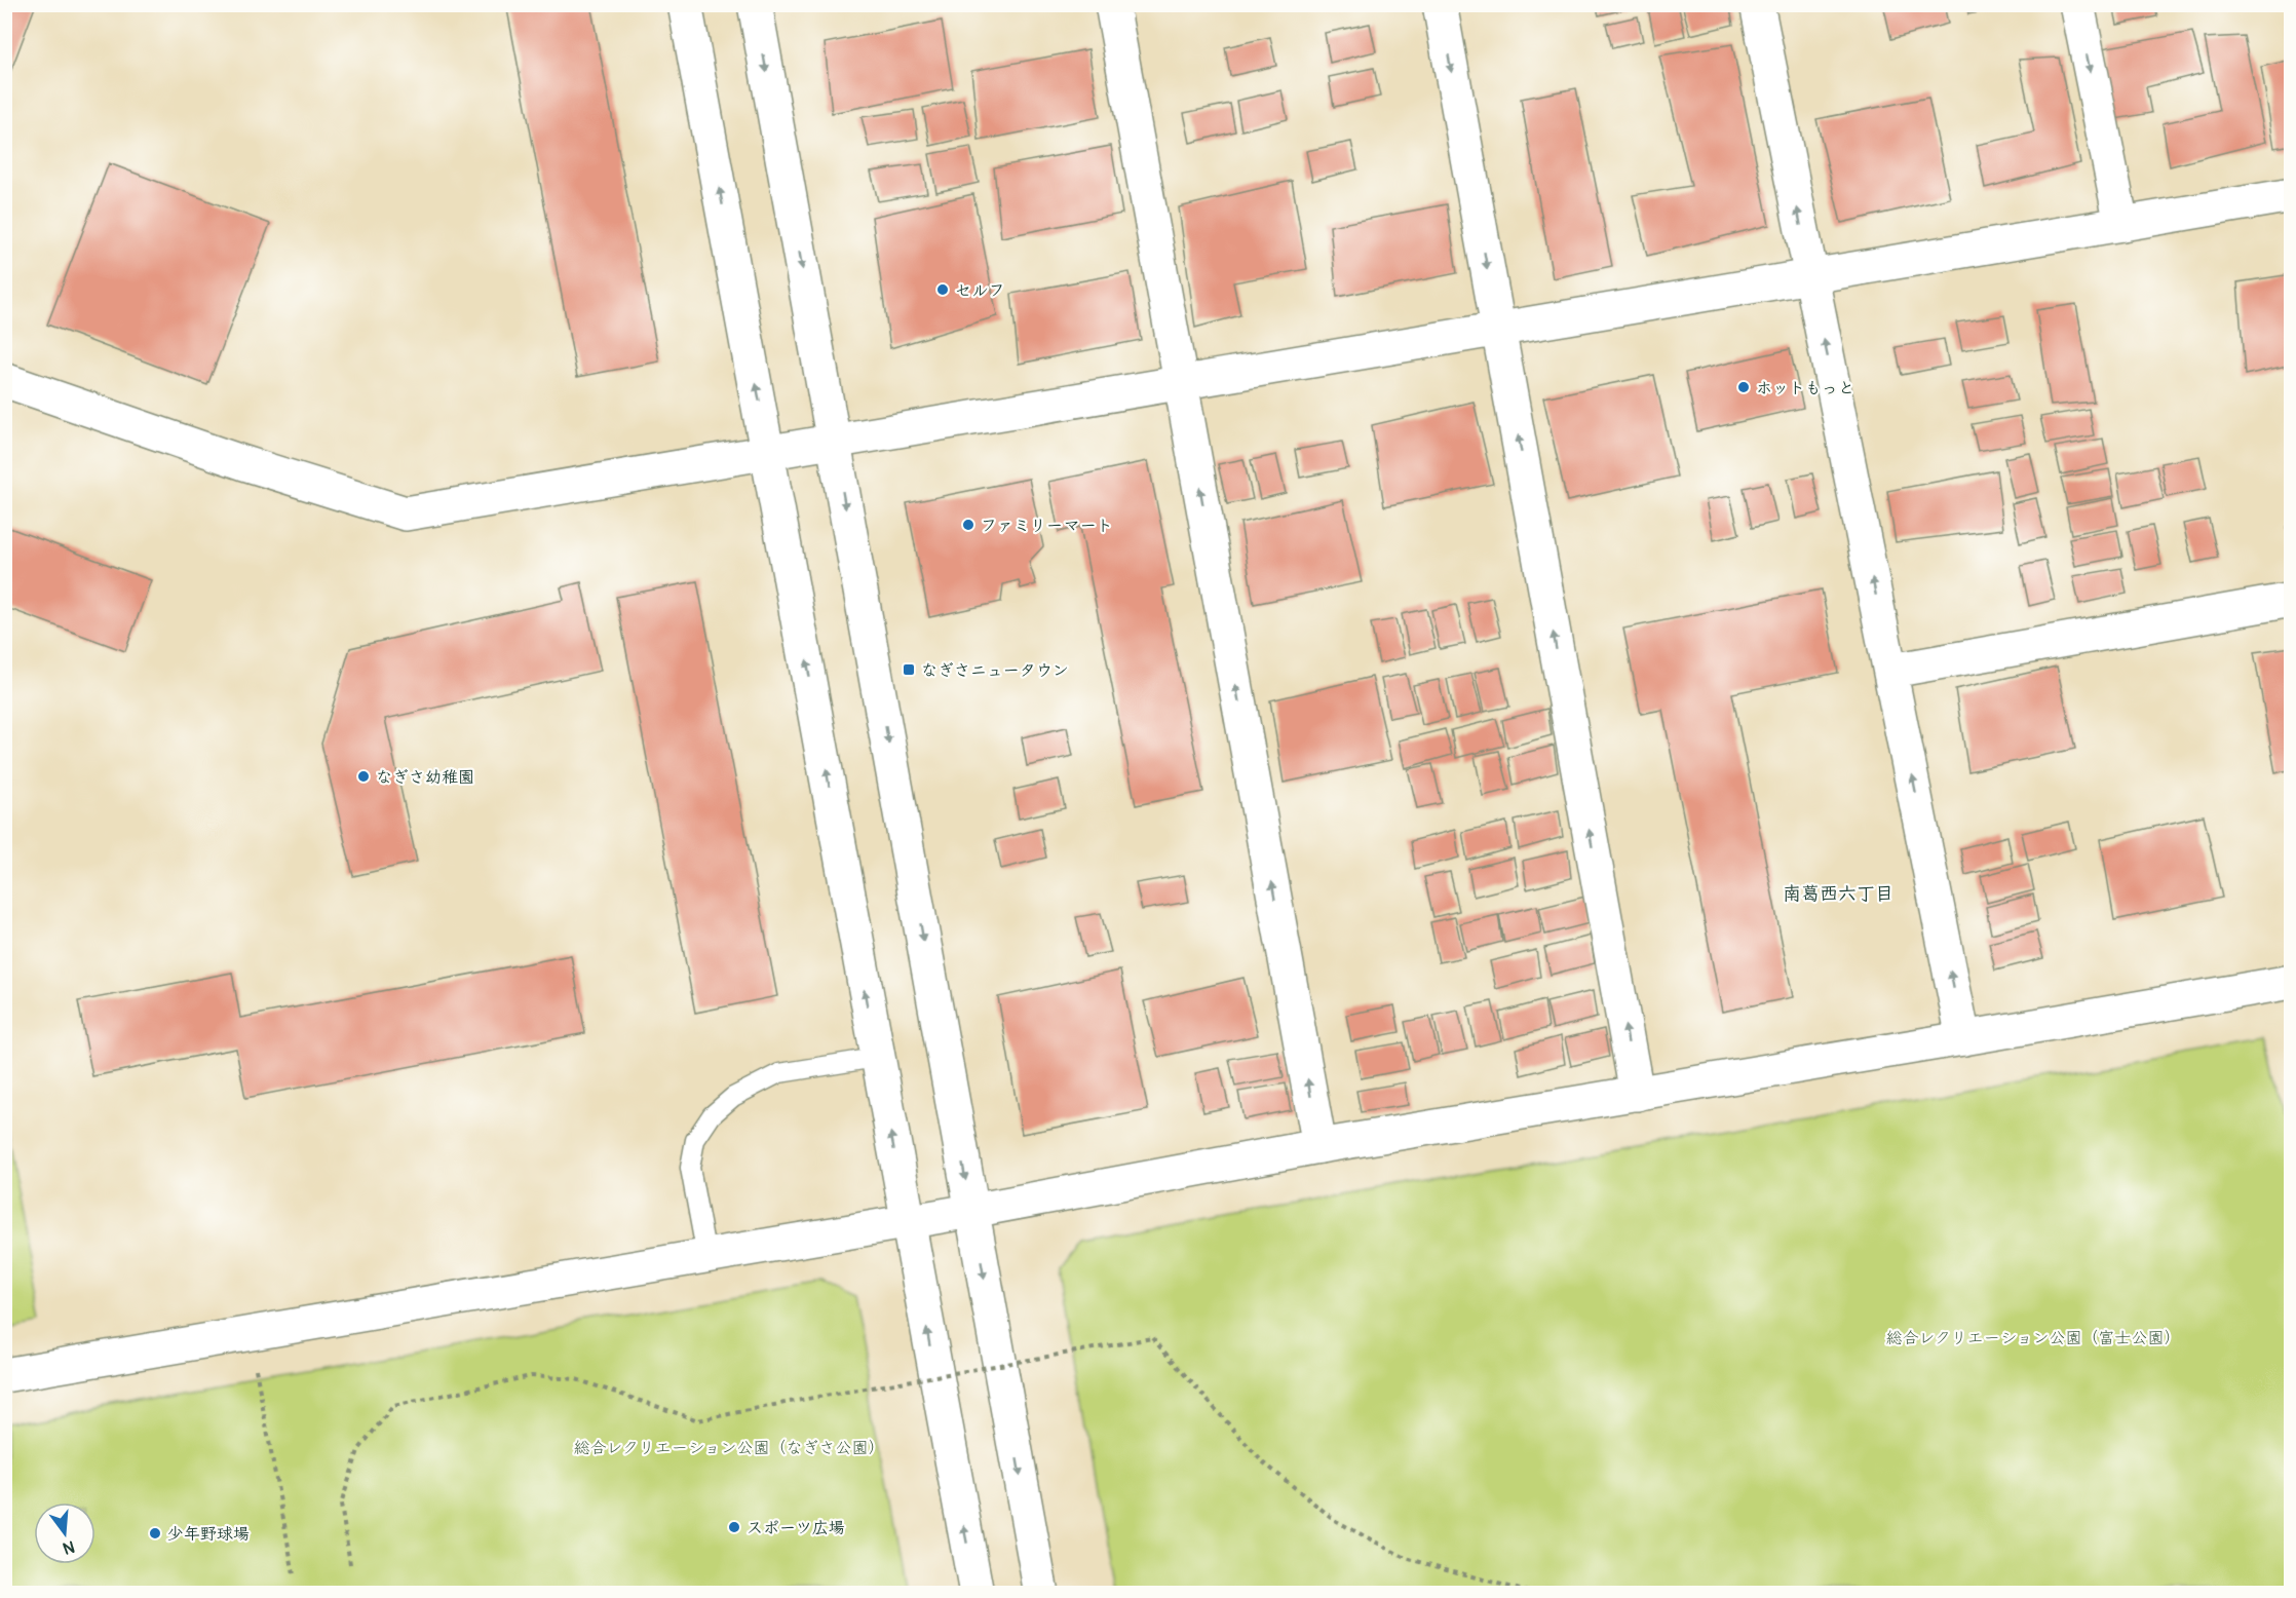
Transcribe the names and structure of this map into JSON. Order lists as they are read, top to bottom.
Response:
{
  "districts": ["南葛西六丁目"],
  "parks": ["総合レクリエーション公園（富士公園）", "総合レクリエーション公園（なぎさ公園）"],
  "places": {
    "other": [
      "セルフ",
      "ホットもっと",
      "ファミリーマート",
      "なぎさ幼稚園",
      "スポーツ広場",
      "少年野球場"
    ],
    "transit": ["なぎさニュータウン"]
  },
  "north": "bottom"
}
